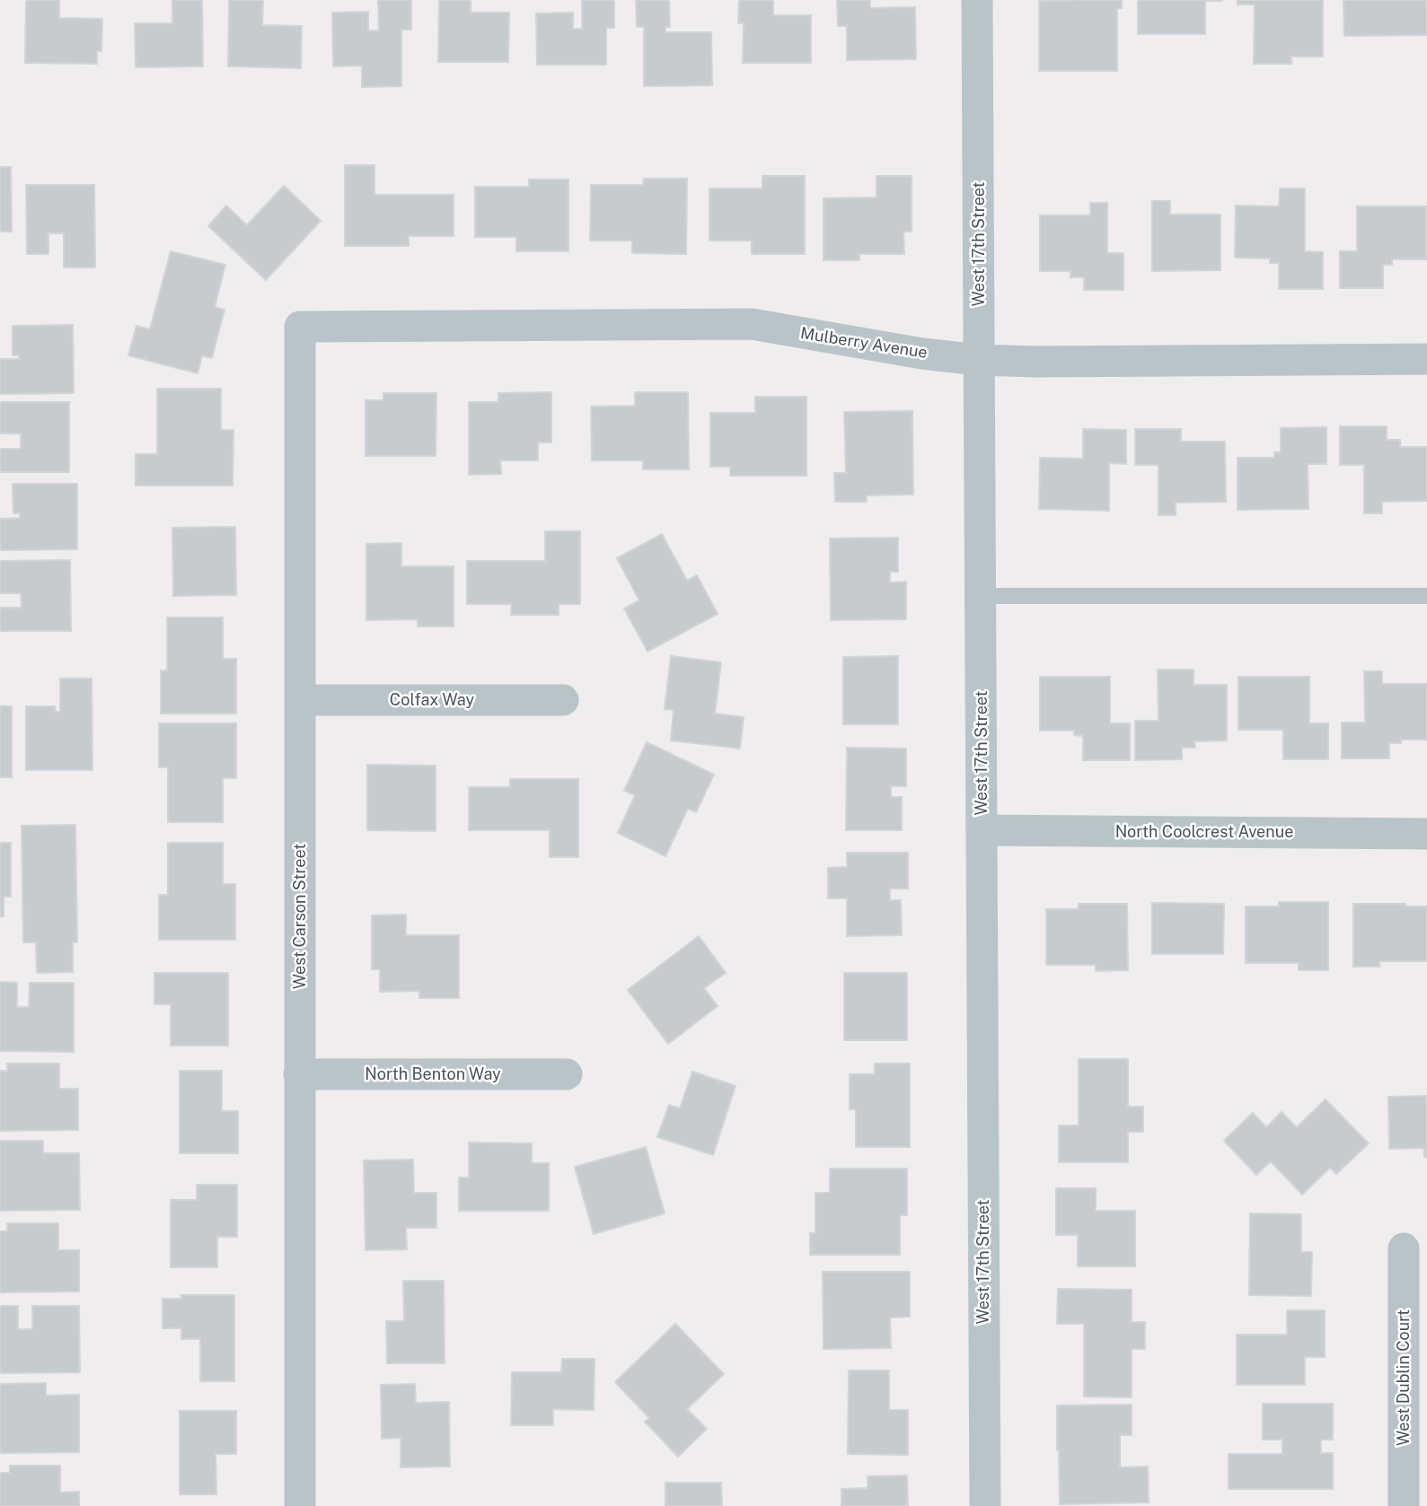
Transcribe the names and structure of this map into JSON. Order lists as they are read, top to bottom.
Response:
{
  "streets": {
    "street": [
      "West 17th Street",
      "Mulberry Avenue",
      "Colfax Way",
      "North Coolcrest Avenue",
      "West Carson Street",
      "North Benton Way",
      "West Dublin Court"
    ]
  },
  "crossings": [
    ["West 17th Street", "Mulberry Avenue"],
    ["West 17th Street", "North Coolcrest Avenue"],
    ["Mulberry Avenue", "West Carson Street"],
    ["Colfax Way", "West Carson Street"],
    ["West Carson Street", "North Benton Way"]
  ]
}
